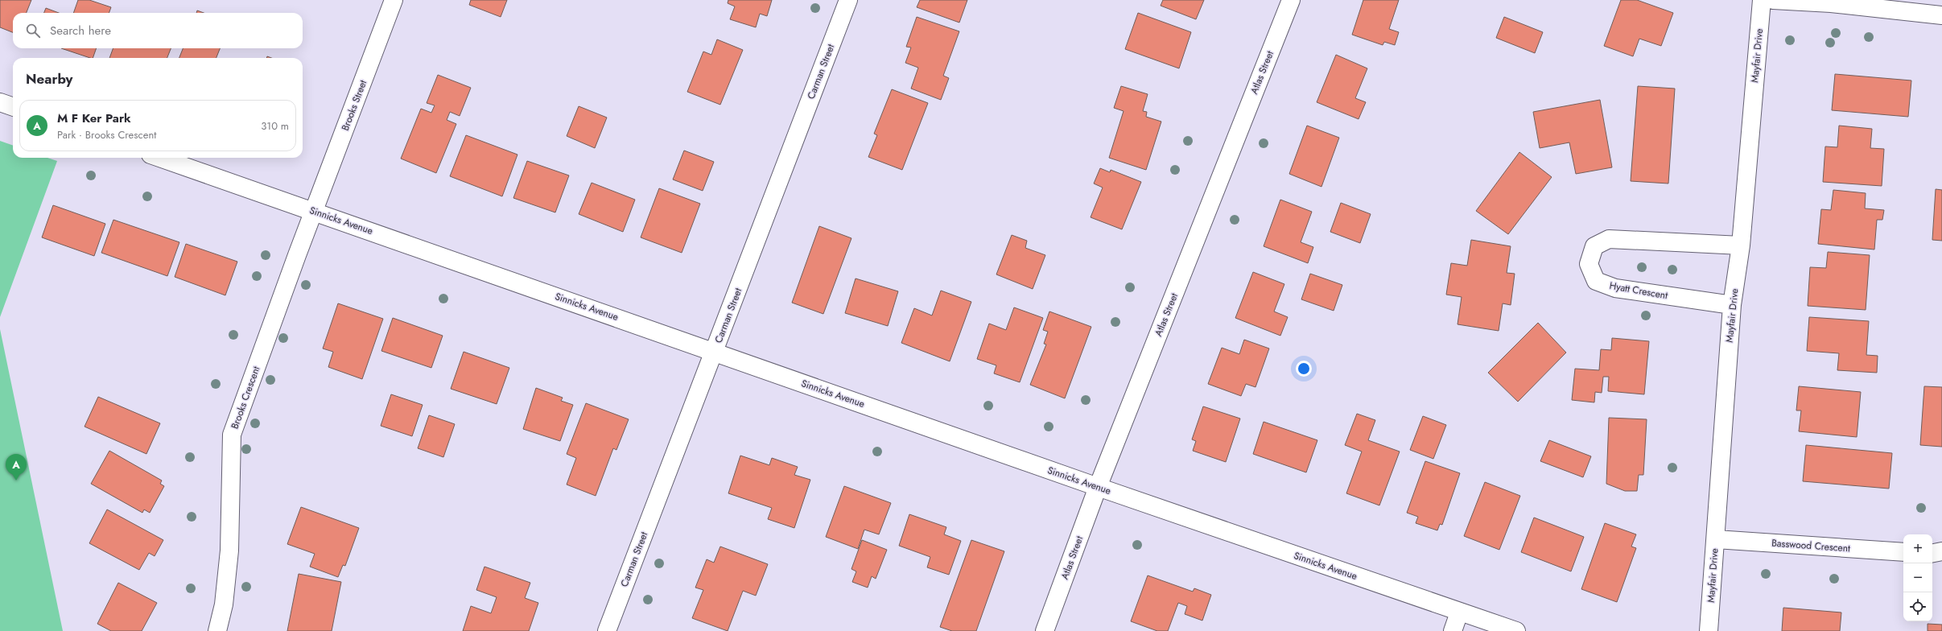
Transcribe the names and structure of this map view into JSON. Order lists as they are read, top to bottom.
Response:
{
  "streets": {
    "street": [
      "Mayfair Drive",
      "Carman Street",
      "Atlas Street",
      "Brooks Street",
      "Sinnicks Avenue",
      "Hyatt Crescent",
      "Brooks Crescent",
      "Basswood Crescent"
    ]
  },
  "crossings": [
    ["Mayfair Drive", "Hyatt Crescent"],
    ["Mayfair Drive", "Basswood Crescent"],
    ["Carman Street", "Sinnicks Avenue"],
    ["Atlas Street", "Sinnicks Avenue"],
    ["Brooks Street", "Sinnicks Avenue"],
    ["Brooks Street", "Brooks Crescent"],
    ["Sinnicks Avenue", "Brooks Crescent"]
  ],
  "page": {
    "search": "Search here",
    "heading": "Nearby",
    "list": [
      {
        "mark": "A",
        "name": "M F Ker Park",
        "note": "Park · Brooks Crescent",
        "value": "310 m"
      }
    ],
    "pins": "A",
    "map_buttons": ["+", "−"]
  }
}
